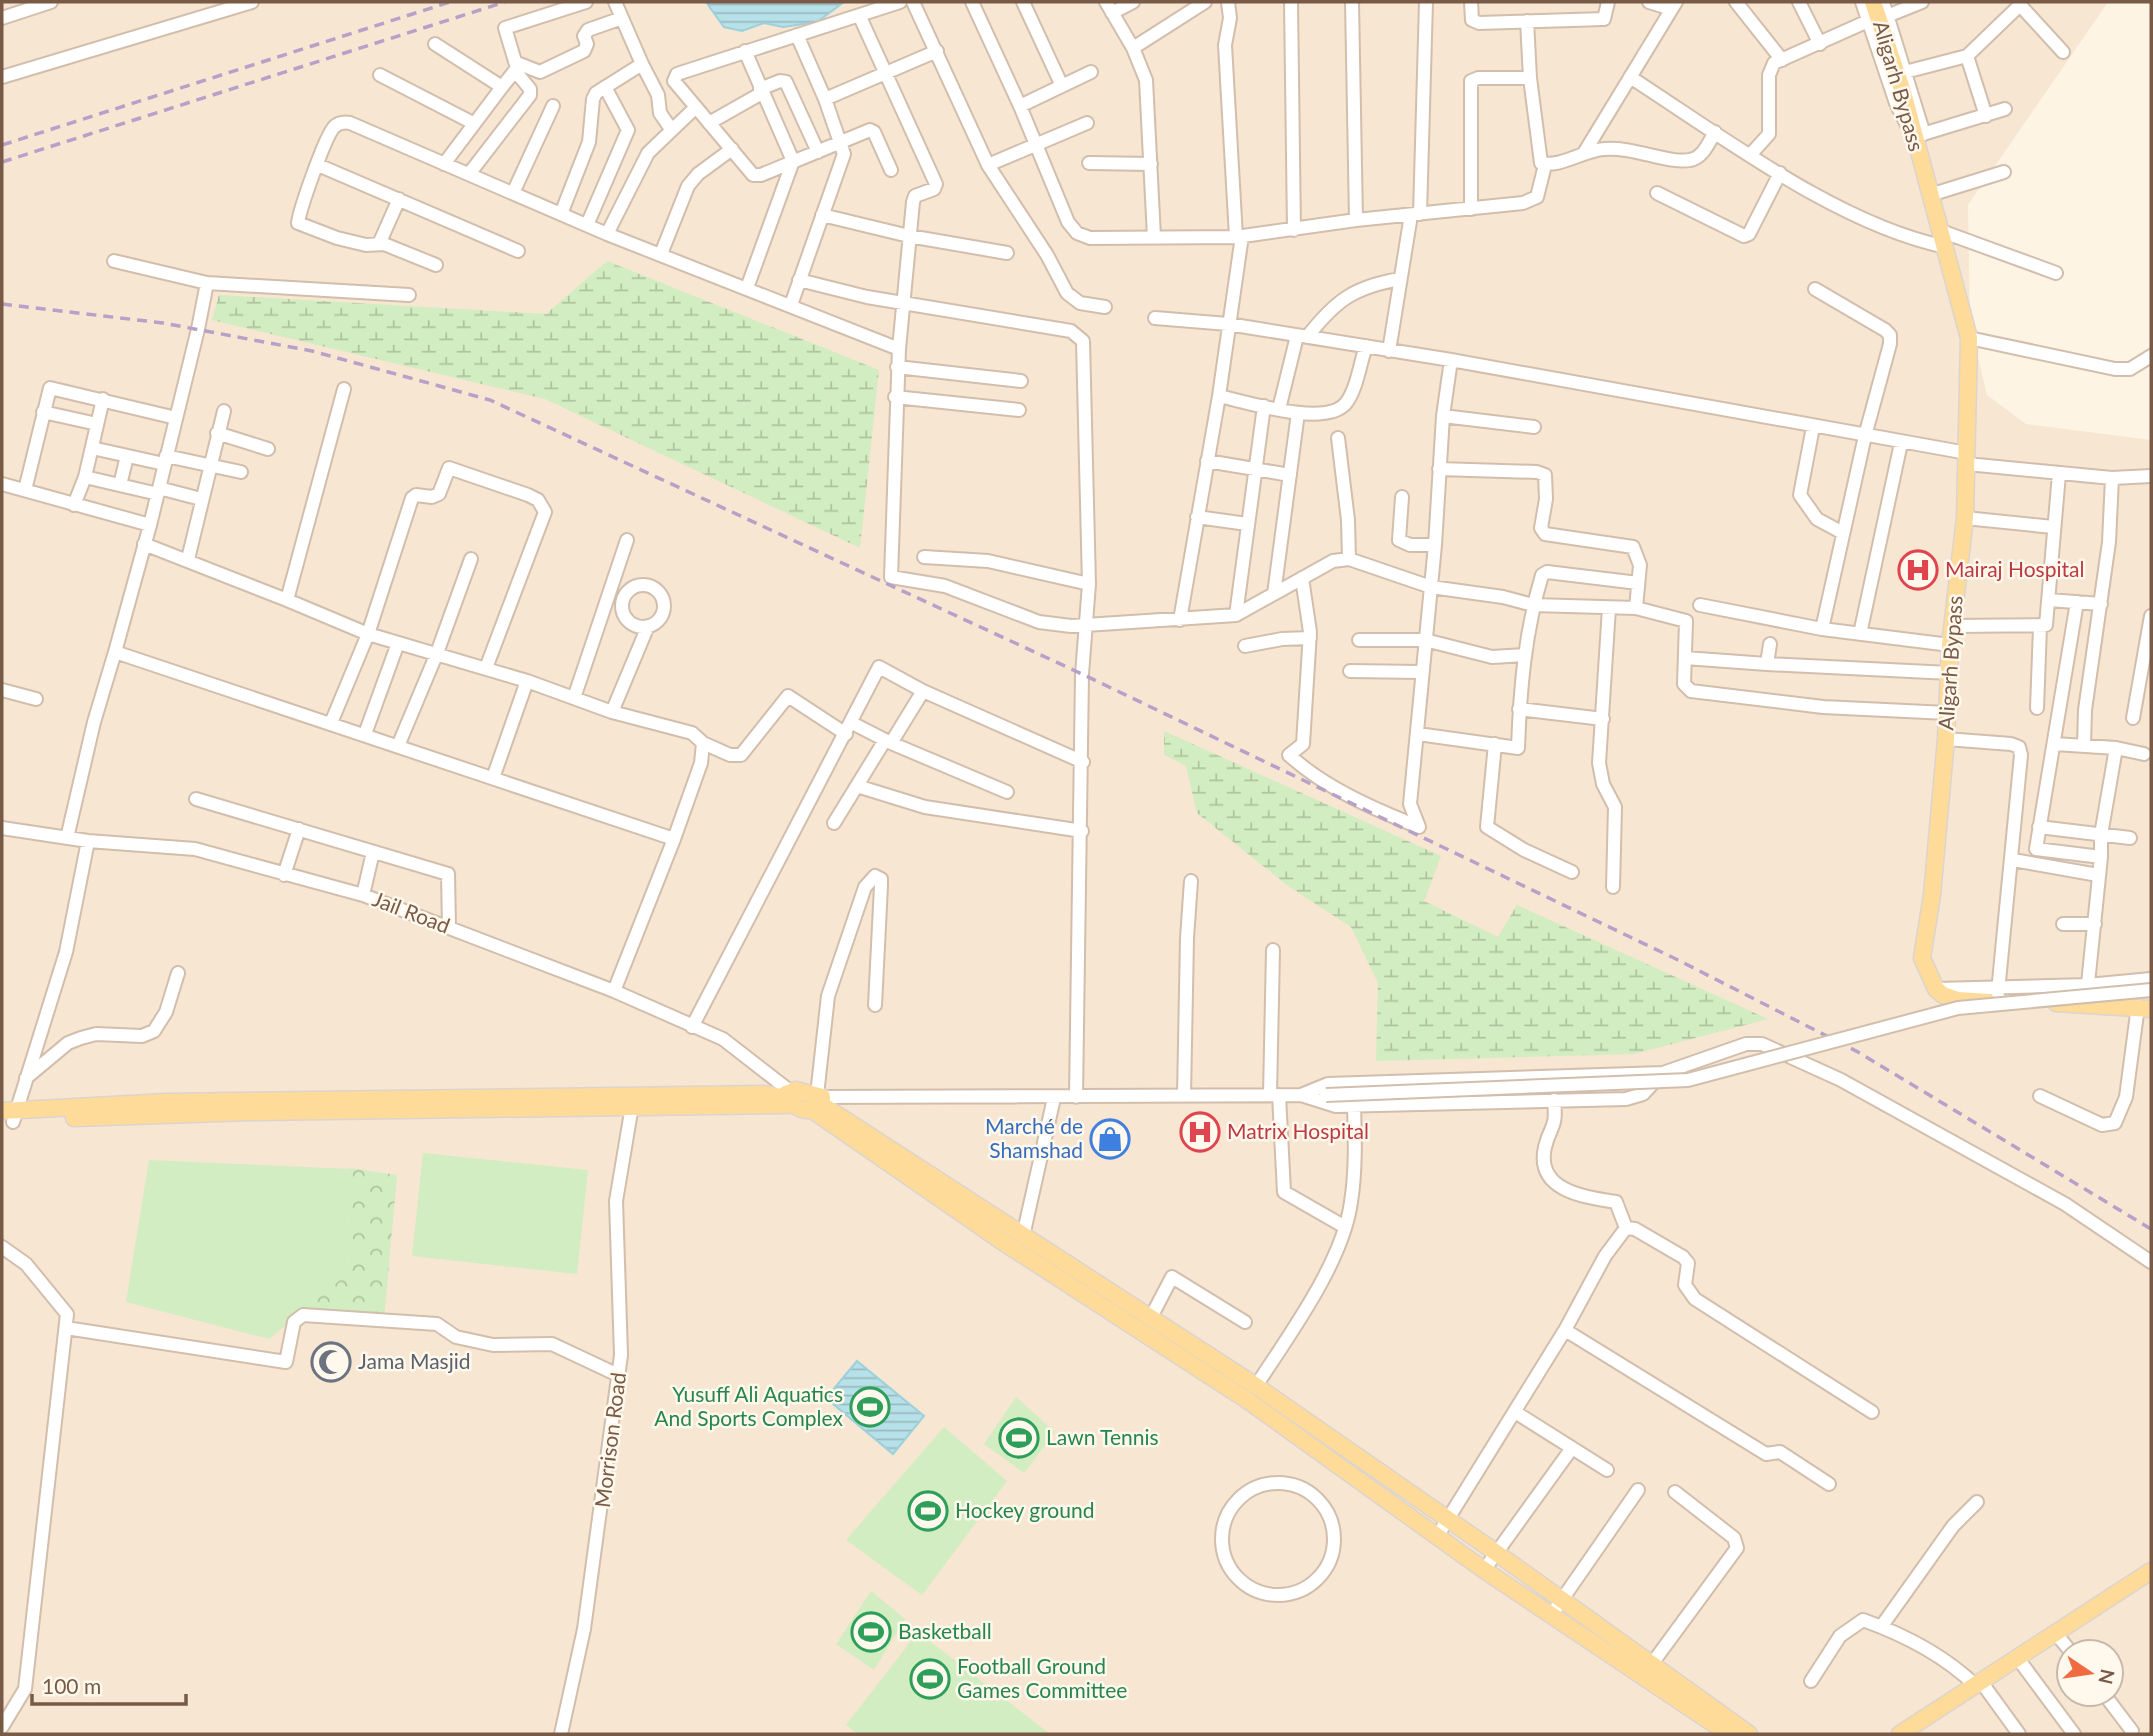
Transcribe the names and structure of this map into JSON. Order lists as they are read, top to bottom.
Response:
{
  "streets": {
    "main road": ["Aligarh Bypass"],
    "street": ["Jail Road", "Morrison Road"]
  },
  "places": {
    "hospital": ["Mairaj Hospital", "Matrix Hospital"],
    "shop": ["Marché de Shamshad"],
    "mosque": ["Jama Masjid"],
    "sports": [
      "Yusuff Ali Aquatics And Sports Complex",
      "Lawn Tennis",
      "Hockey ground",
      "Basketball",
      "Football Ground Games Committee"
    ]
  },
  "scale_bar": "100 m",
  "north": "right"
}
